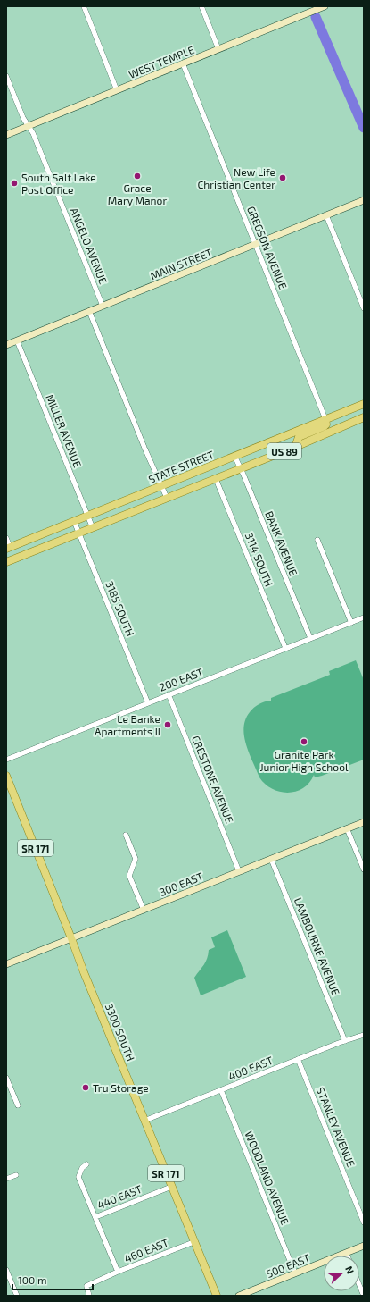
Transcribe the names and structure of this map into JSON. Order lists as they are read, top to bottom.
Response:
{
  "streets": {
    "main road": [
      "US 89",
      "STATE STREET",
      "SR 171",
      "3300 SOUTH"
    ],
    "street": [
      "WEST TEMPLE",
      "ANGELO AVENUE",
      "GREGSON AVENUE",
      "MAIN STREET",
      "MILLER AVENUE",
      "BANK AVENUE",
      "3114 SOUTH",
      "3185 SOUTH",
      "200 EAST",
      "CRESTONE AVENUE",
      "300 EAST",
      "LAMBOURNE AVENUE",
      "400 EAST",
      "STANLEY AVENUE",
      "WOODLAND AVENUE",
      "440 EAST",
      "460 EAST",
      "500 EAST"
    ]
  },
  "crossings": [
    ["WEST TEMPLE", "ANGELO AVENUE"],
    ["WEST TEMPLE", "GREGSON AVENUE"],
    ["ANGELO AVENUE", "MAIN STREET"],
    ["GREGSON AVENUE", "MAIN STREET"],
    ["GREGSON AVENUE", "STATE STREET"],
    ["MAIN STREET", "MILLER AVENUE"],
    ["MILLER AVENUE", "US 89"],
    ["MILLER AVENUE", "STATE STREET"],
    ["US 89", "BANK AVENUE"],
    ["US 89", "3114 SOUTH"],
    ["US 89", "3185 SOUTH"],
    ["STATE STREET", "BANK AVENUE"],
    ["STATE STREET", "3185 SOUTH"],
    ["BANK AVENUE", "200 EAST"],
    ["3114 SOUTH", "200 EAST"],
    ["3185 SOUTH", "200 EAST"],
    ["200 EAST", "CRESTONE AVENUE"],
    ["CRESTONE AVENUE", "300 EAST"],
    ["300 EAST", "LAMBOURNE AVENUE"],
    ["300 EAST", "3300 SOUTH"],
    ["LAMBOURNE AVENUE", "400 EAST"],
    ["3300 SOUTH", "400 EAST"],
    ["3300 SOUTH", "440 EAST"],
    ["3300 SOUTH", "460 EAST"],
    ["400 EAST", "STANLEY AVENUE"],
    ["400 EAST", "WOODLAND AVENUE"],
    ["WOODLAND AVENUE", "500 EAST"]
  ],
  "places": [
    "Grace Mary Manor",
    "New Life Christian Center",
    "South Salt Lake Post Office",
    "Le Banke Apartments II",
    "Granite Park Junior High School",
    "Tru Storage"
  ],
  "scale_bar": "100 m",
  "north": "right"
}
